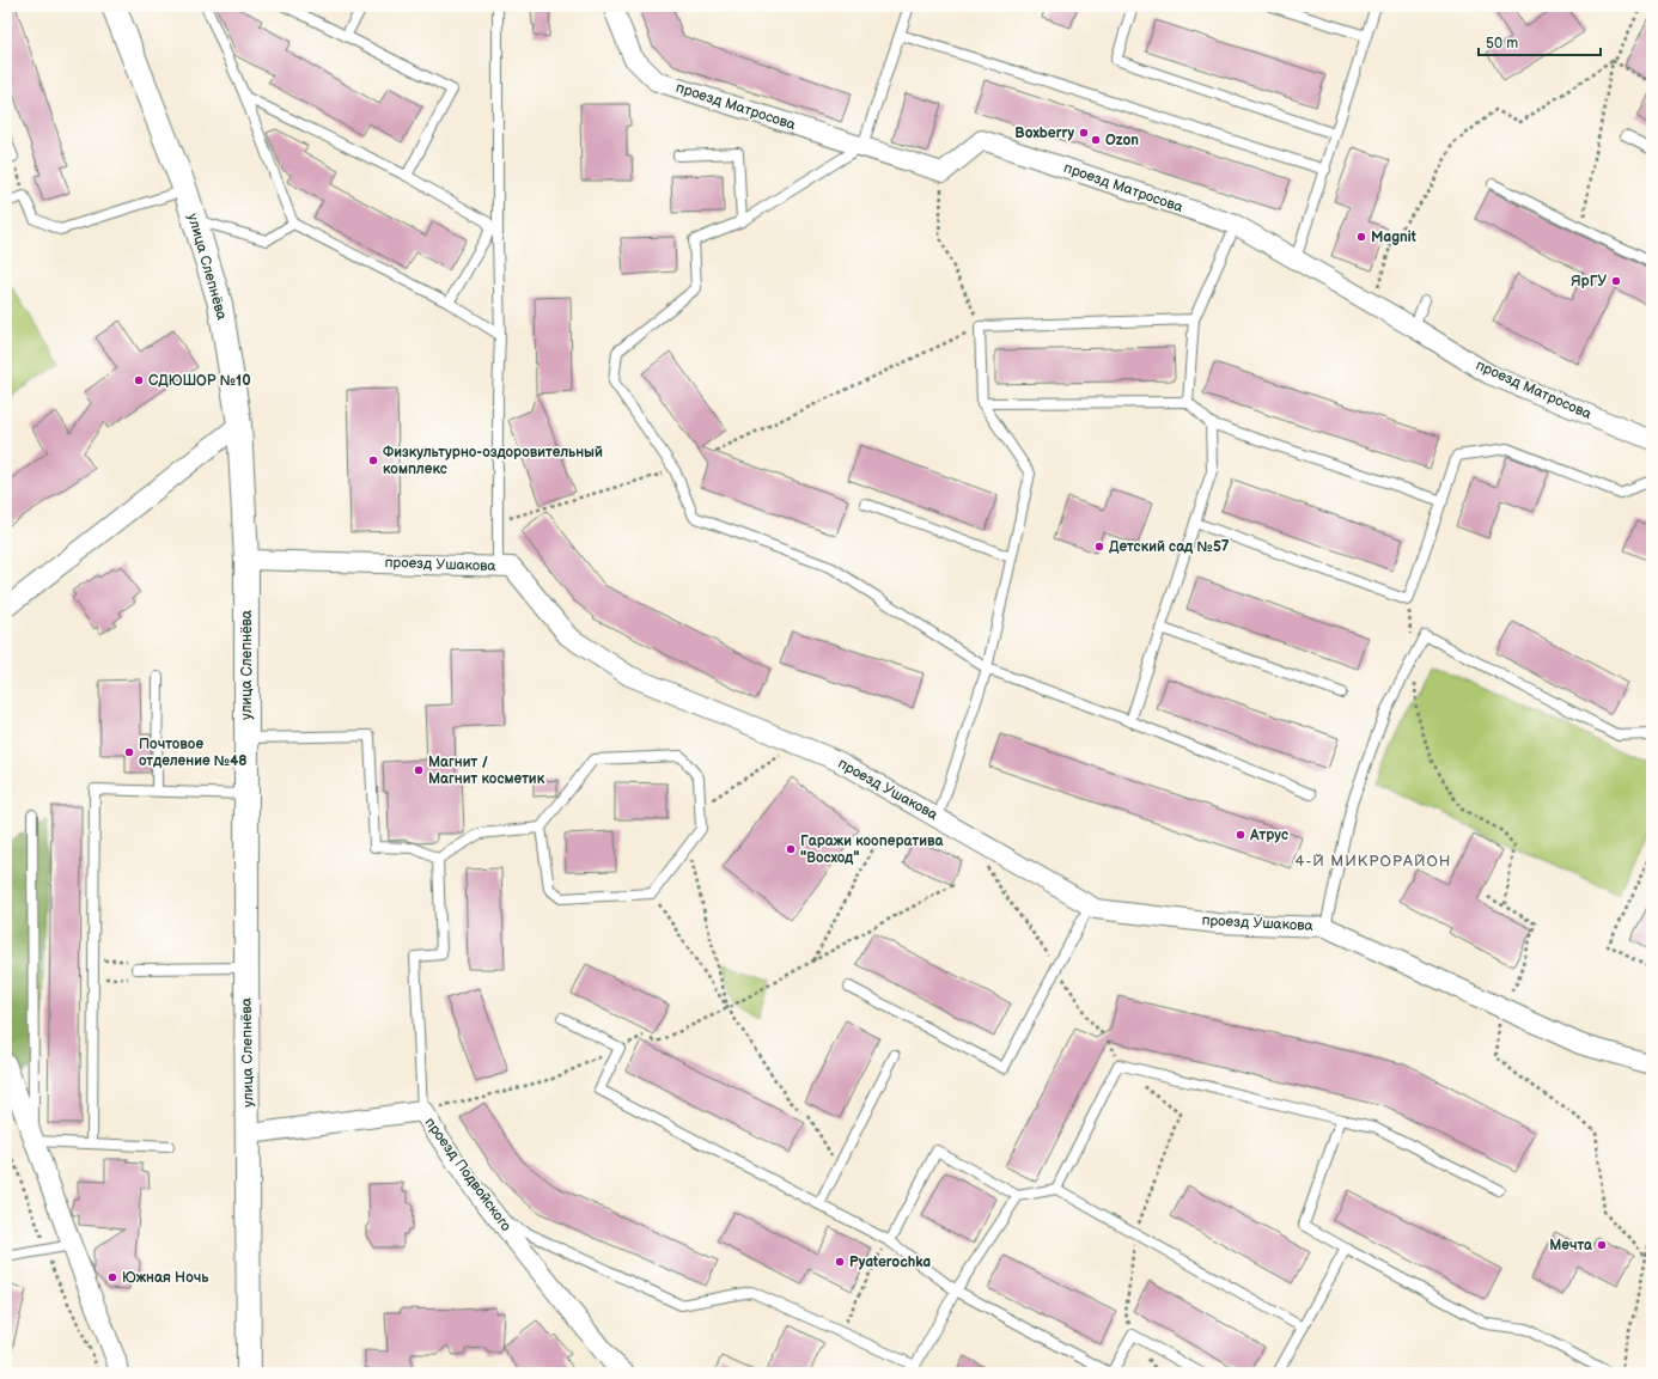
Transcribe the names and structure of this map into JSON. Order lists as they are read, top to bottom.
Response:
{
  "streets": {
    "street": [
      "проезд Матросова",
      "улица Слепнёва",
      "проезд Ушакова",
      "проезд Подвойского"
    ]
  },
  "crossings": [
    ["улица Слепнёва", "проезд Ушакова"],
    ["улица Слепнёва", "проезд Подвойского"]
  ],
  "districts": ["4-Й МИКРОРАЙОН"],
  "places": [
    "Boxberry",
    "Ozon",
    "Magnit",
    "ЯрГУ",
    "СДЮШОР №10",
    "Физкультурно-оздоровительный комплекс",
    "Детский сад №57",
    "Почтовое отделение №48",
    "Магнит / Магнит косметик",
    "Атрус",
    "Гаражи кооператива \"Восход\"",
    "Мечта",
    "Pyaterochka",
    "Южная Ночь"
  ],
  "scale_bar": "50 m"
}
